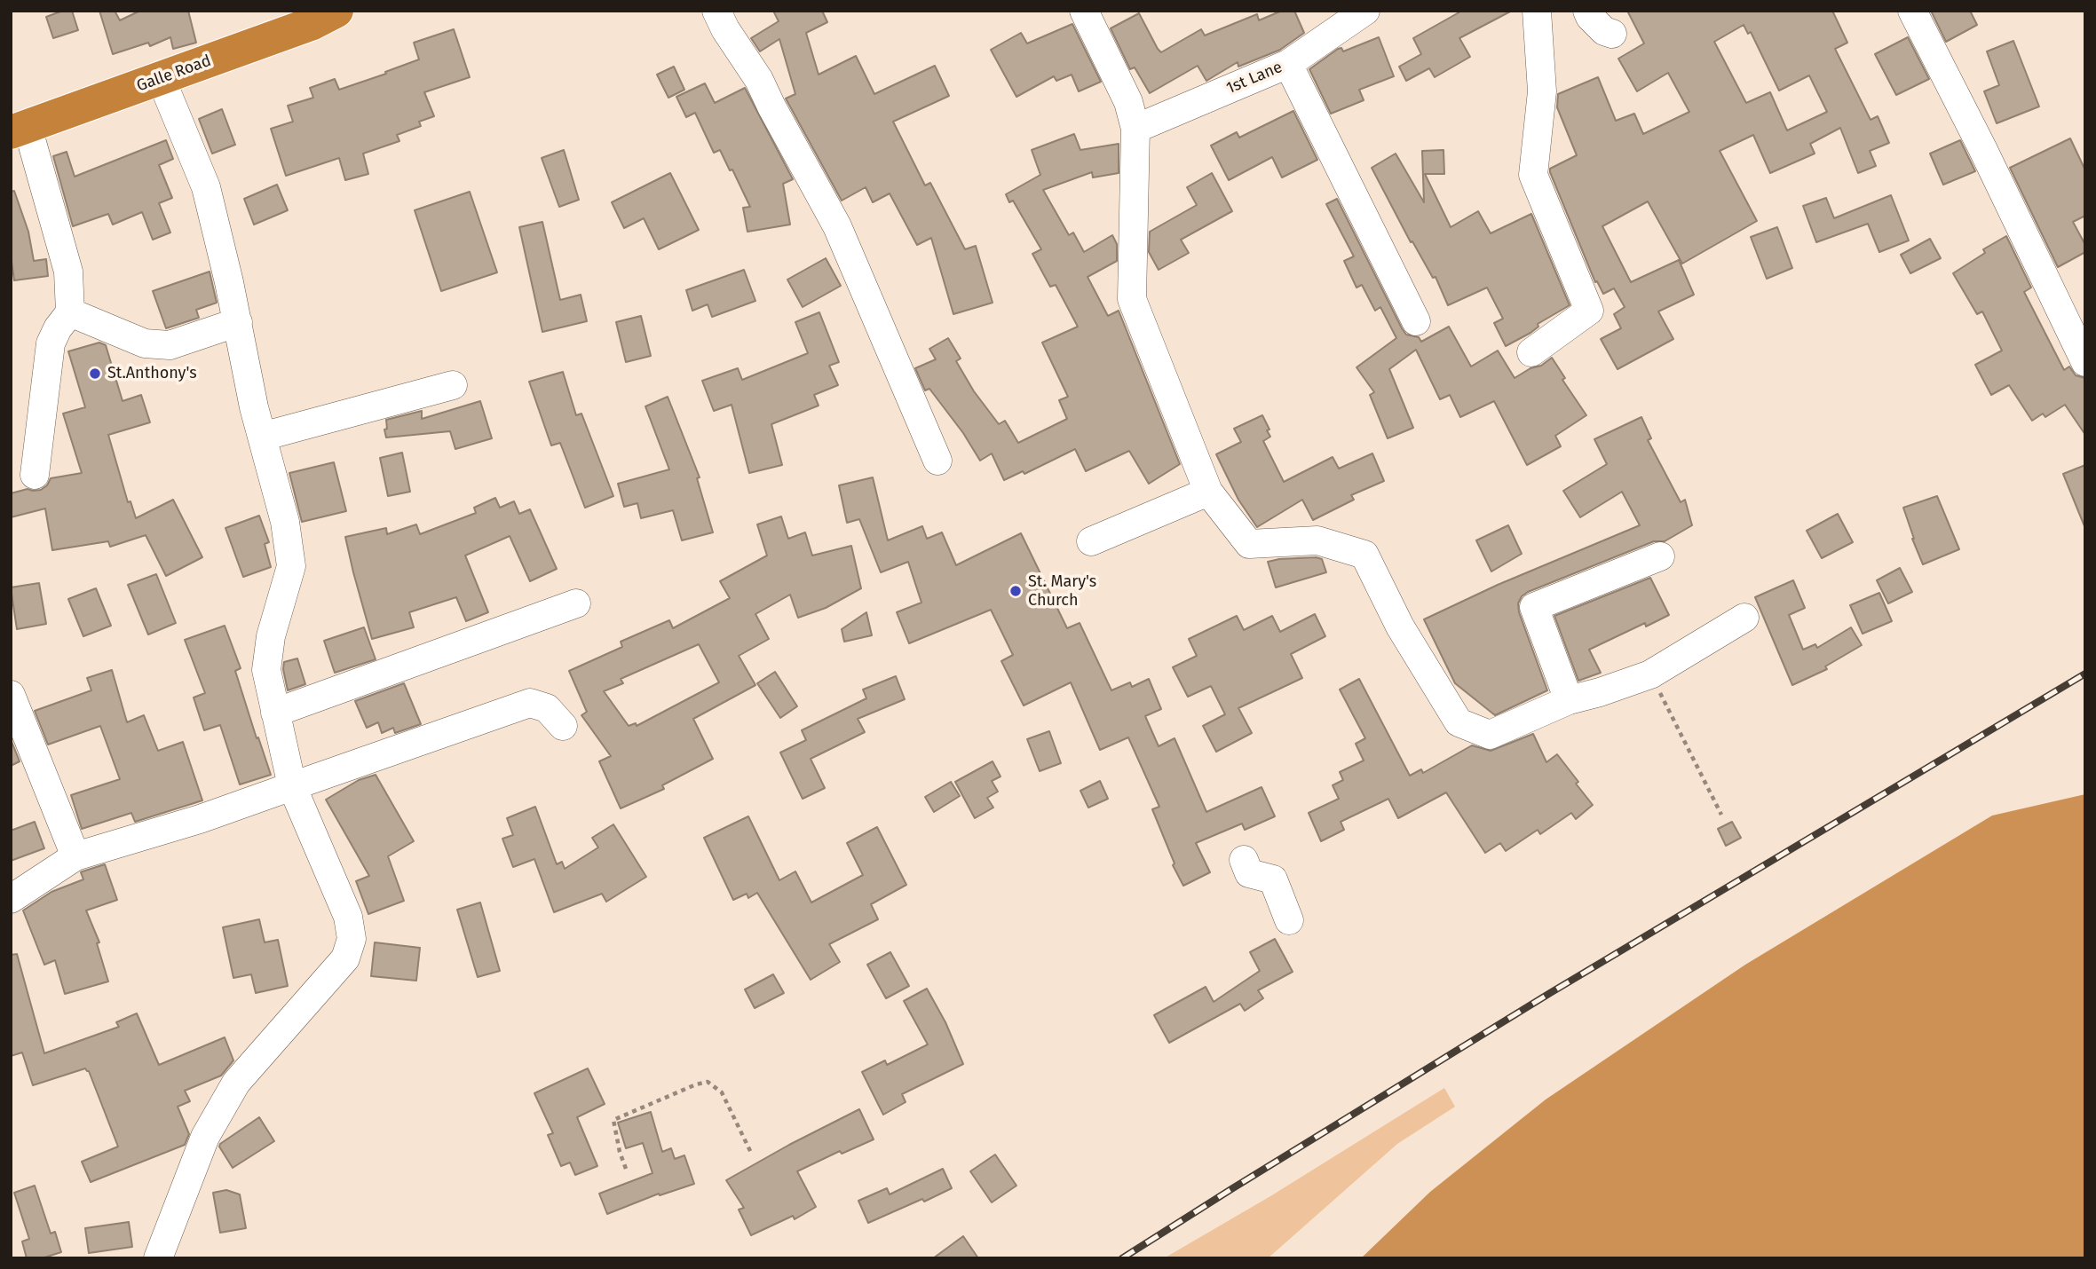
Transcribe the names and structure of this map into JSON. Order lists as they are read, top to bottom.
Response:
{
  "streets": {
    "highway": ["Galle Road"],
    "street": ["1st Lane"]
  },
  "places": ["St.Anthony's", "St. Mary's Church"]
}
